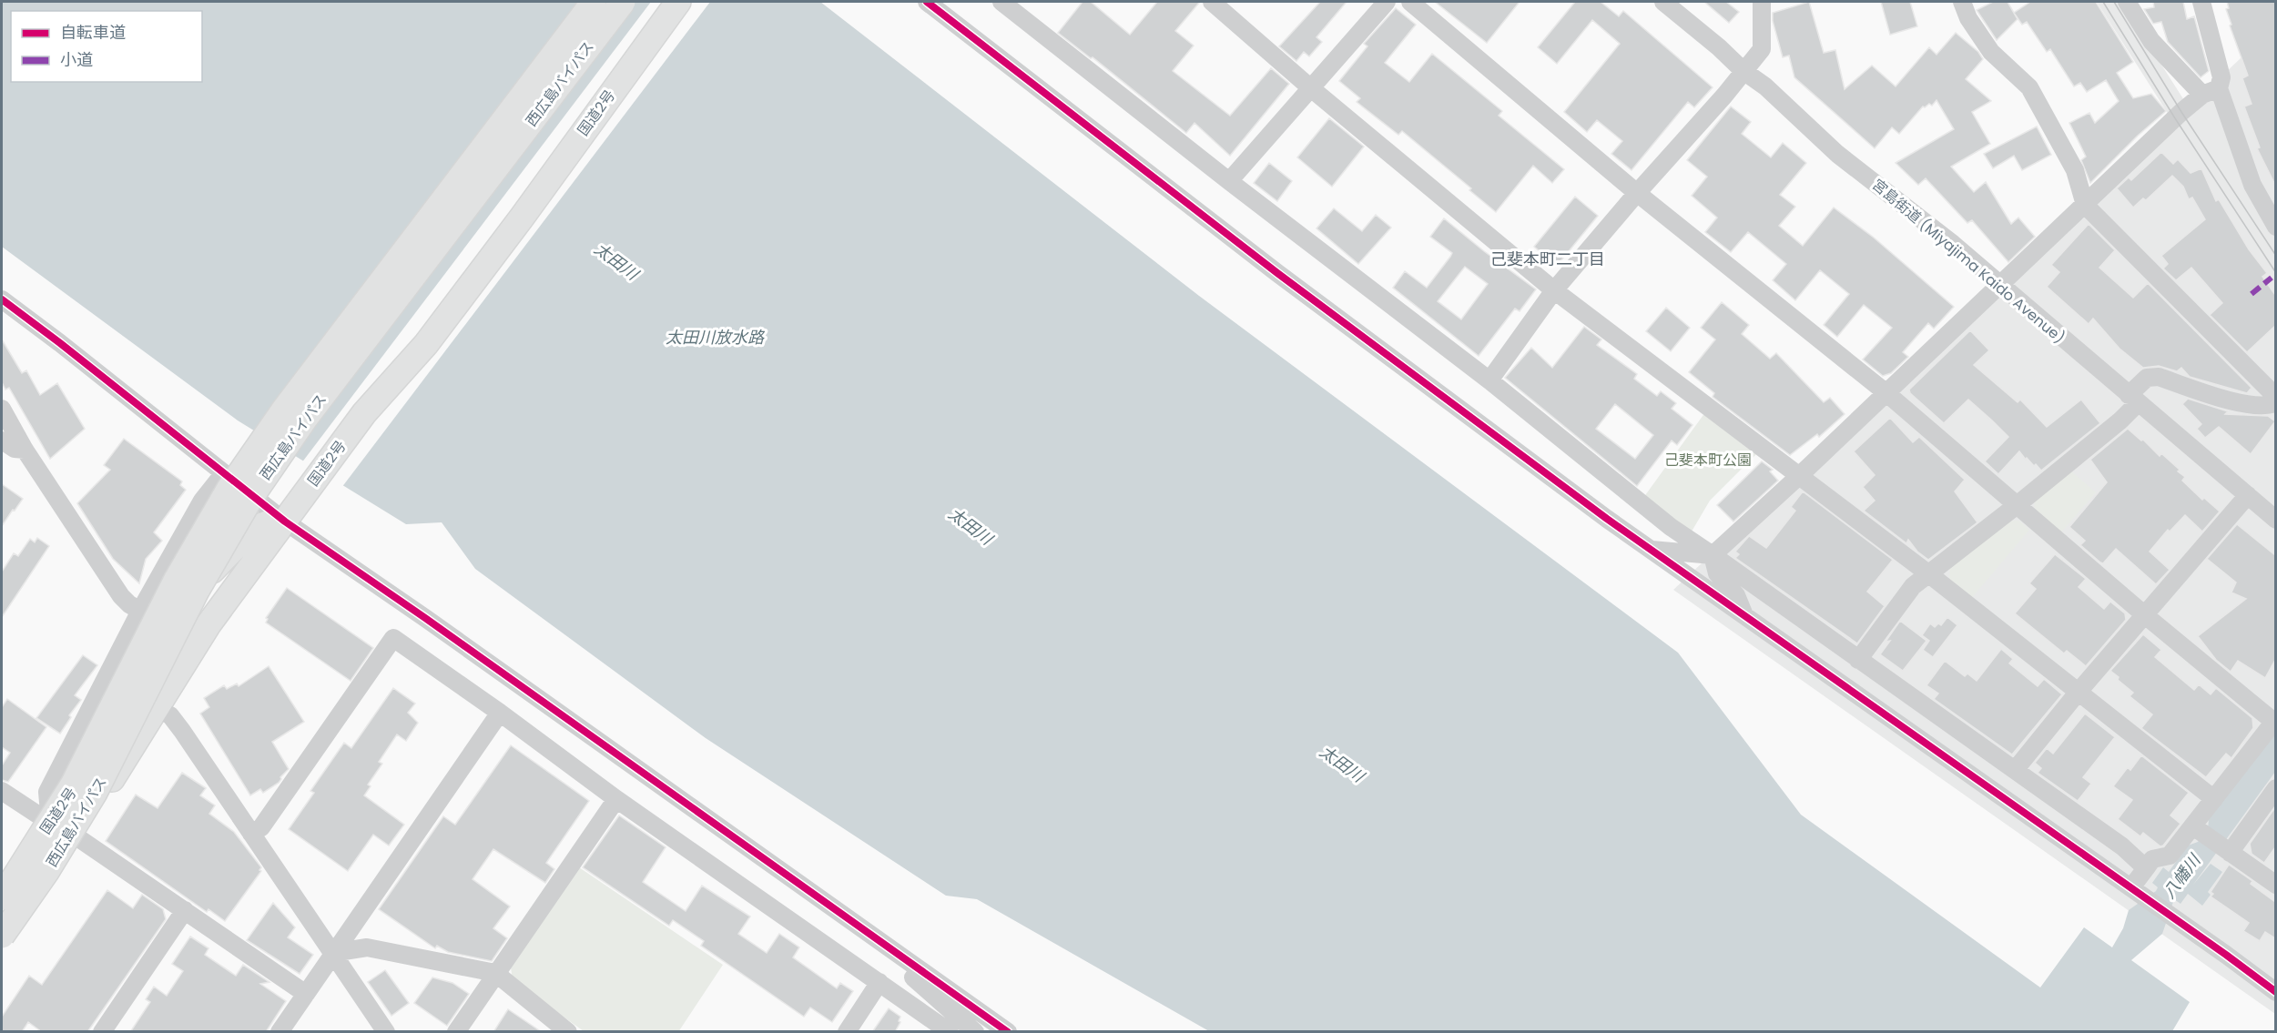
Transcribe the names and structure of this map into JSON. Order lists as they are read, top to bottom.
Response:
{
  "streets": {
    "highway": ["西広島バイパス", "国道2号"],
    "street": ["宮島街道 (Miyajima Kaido Avenue)"]
  },
  "crossings": [
    ["西広島バイパス", "国道2号"]
  ],
  "districts": ["己斐本町二丁目"],
  "water": ["太田川", "太田川放水路", "八幡川"],
  "parks": ["己斐本町公園"],
  "legend": ["自転車道", "小道"]
}
